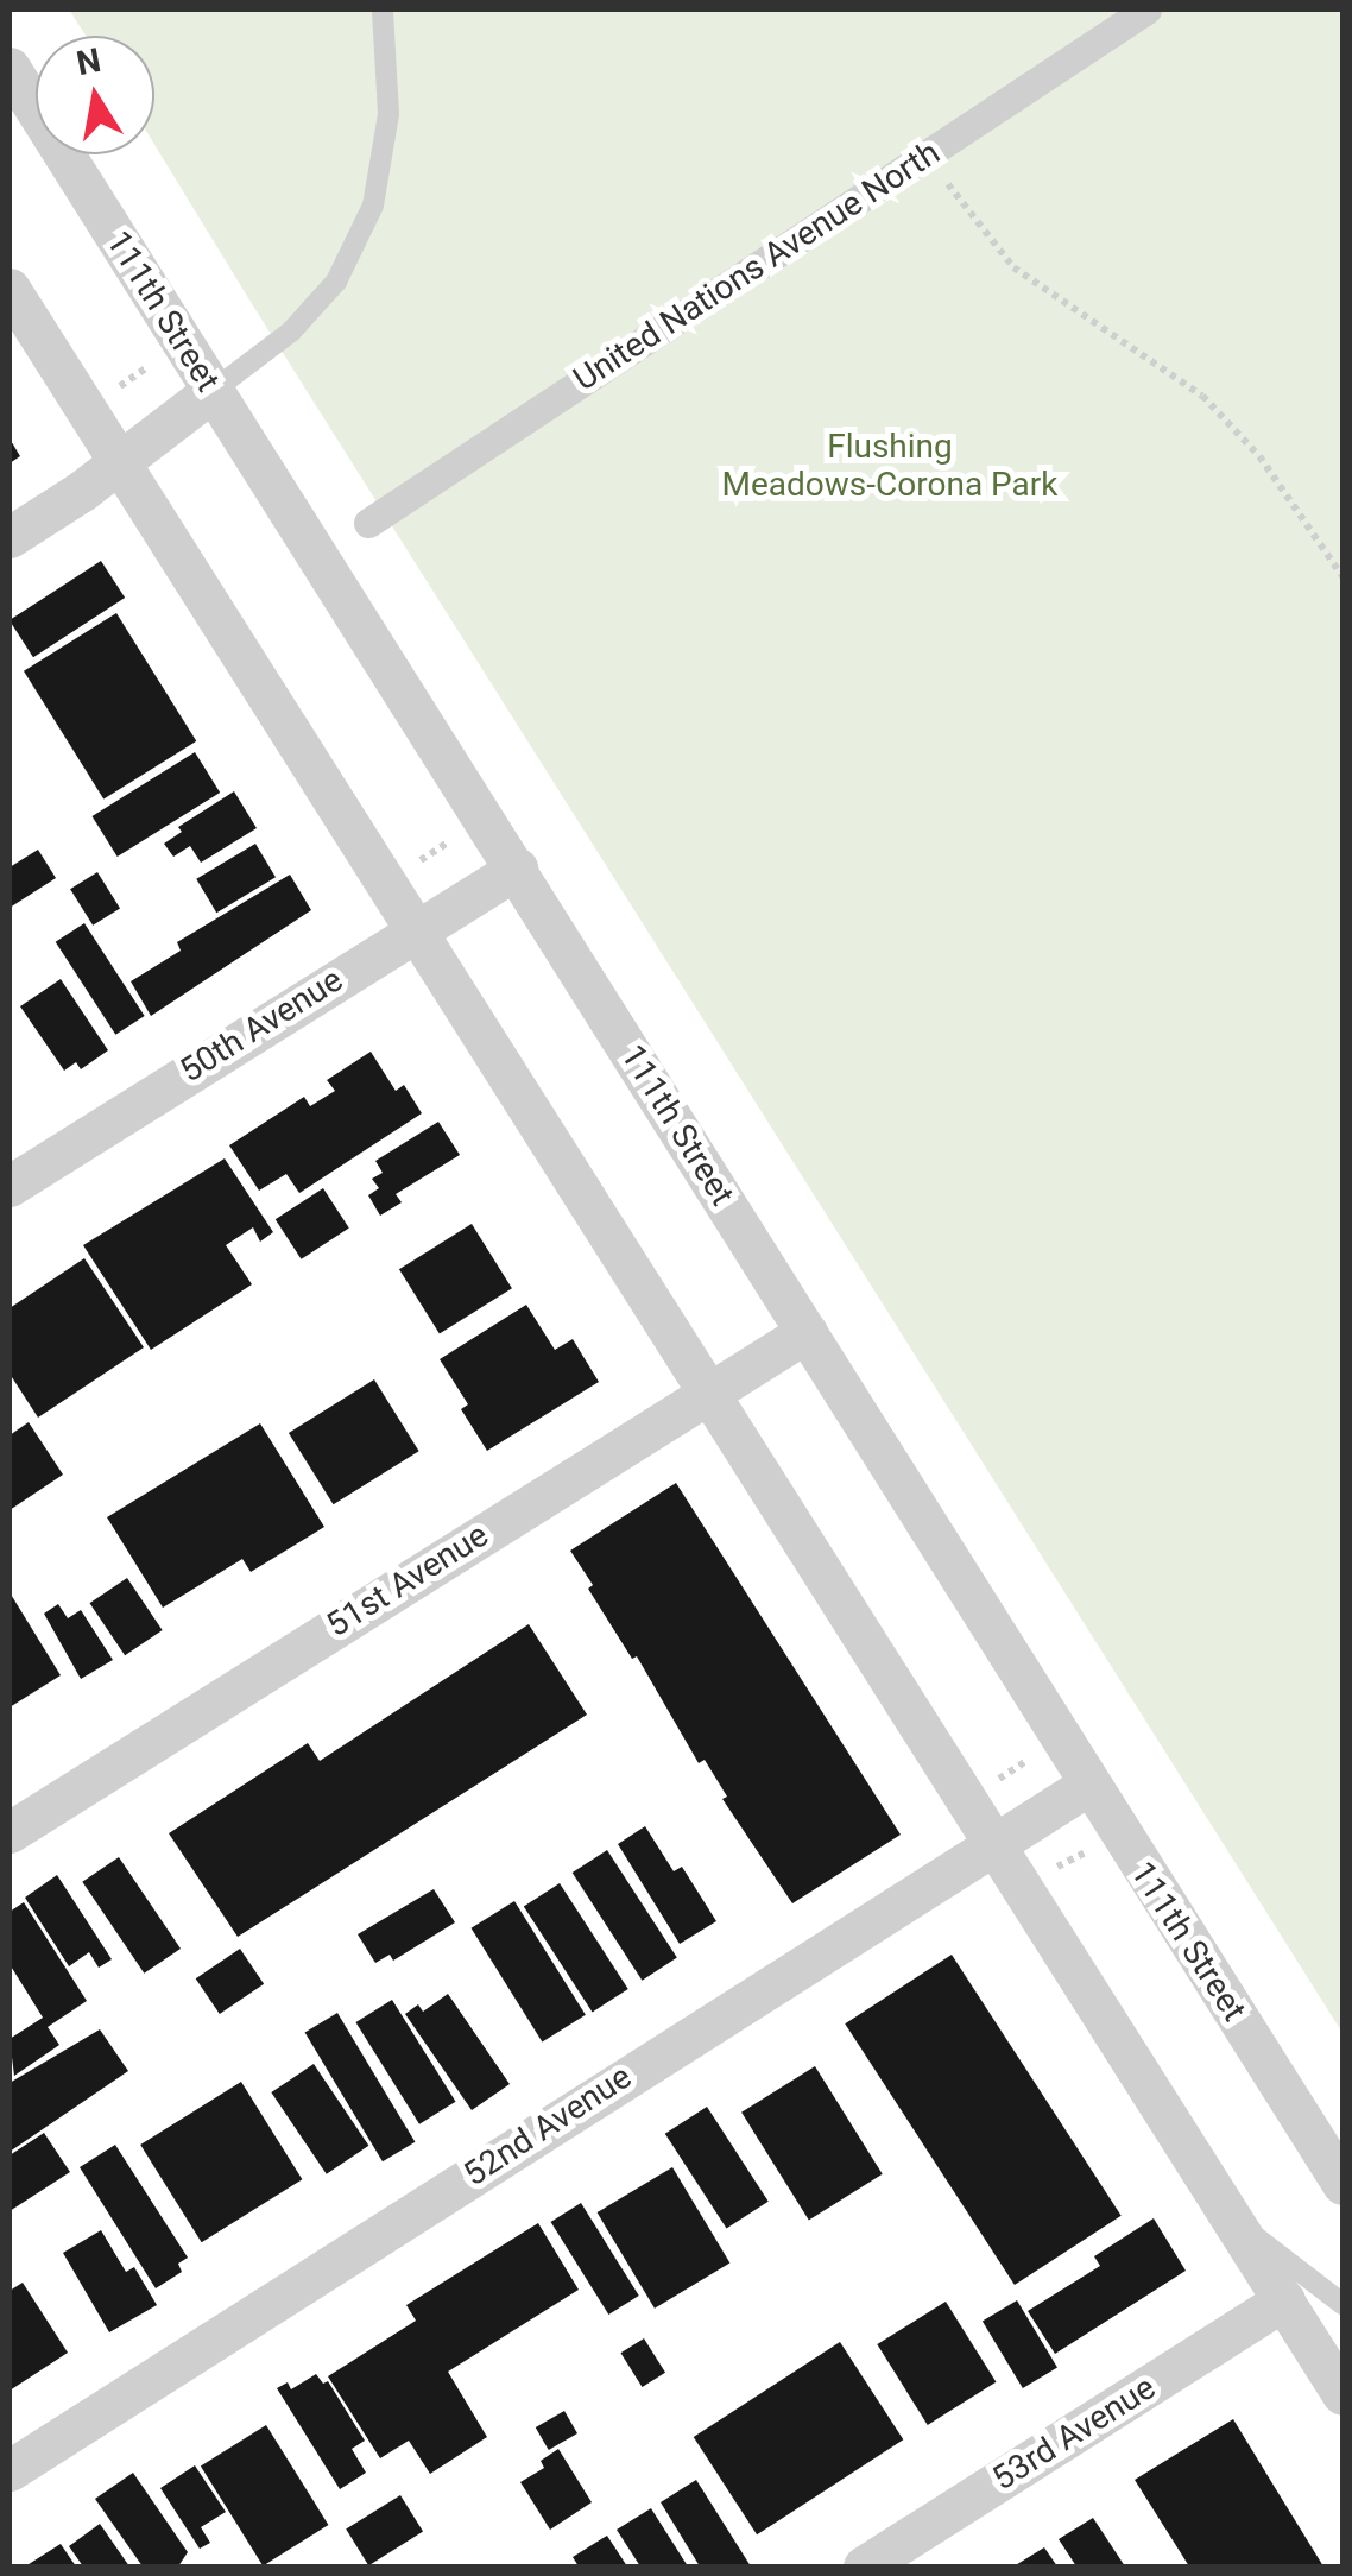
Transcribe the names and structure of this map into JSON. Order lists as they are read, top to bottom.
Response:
{
  "streets": {
    "street": [
      "United Nations Avenue North",
      "111th Street",
      "50th Avenue",
      "51st Avenue",
      "52nd Avenue",
      "53rd Avenue"
    ]
  },
  "crossings": [
    ["111th Street", "50th Avenue"],
    ["111th Street", "51st Avenue"],
    ["111th Street", "52nd Avenue"]
  ],
  "parks": ["Flushing Meadows-Corona Park"],
  "north": "top"
}
